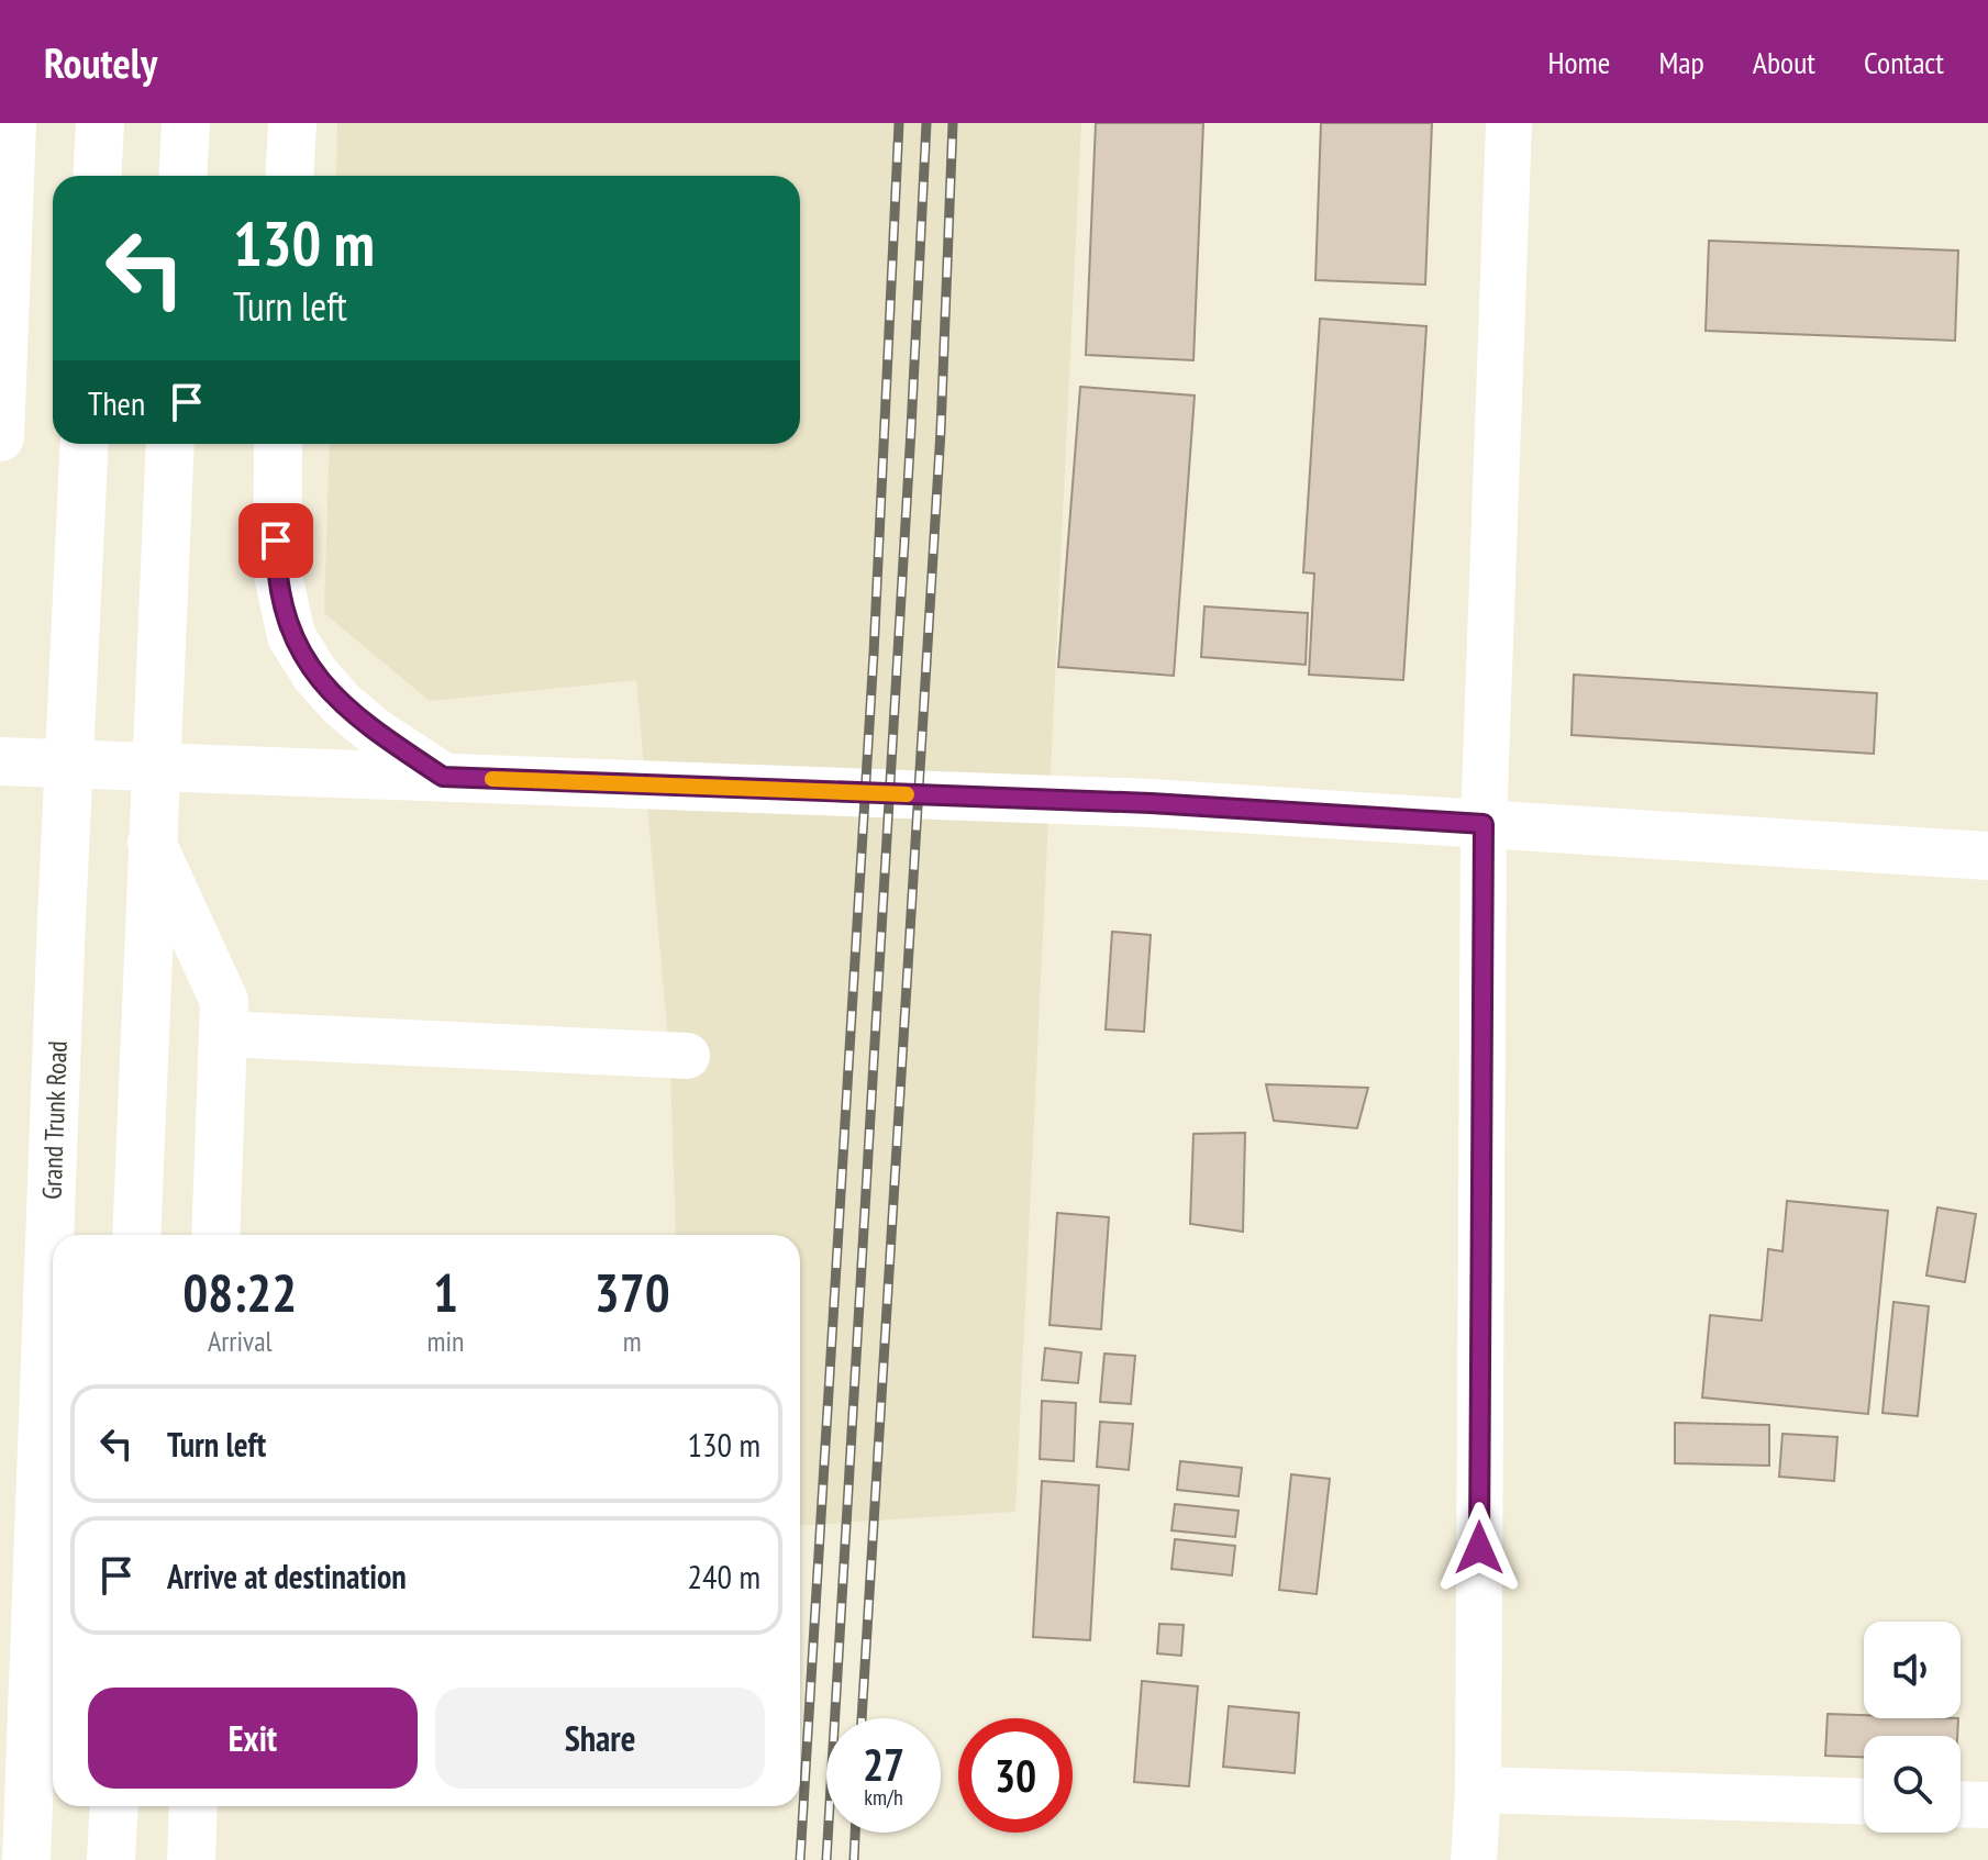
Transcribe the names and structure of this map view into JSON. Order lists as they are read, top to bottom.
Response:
{
  "streets": {
    "main road": ["Grand Trunk Road"]
  },
  "page": {
    "header": "Routely",
    "nav": [
      "Home",
      "Map",
      "About",
      "Contact"
    ],
    "turn": ["130 m", "Turn left"],
    "then": "Then",
    "eta": [
      "08:22",
      "Arrival",
      "1",
      "min",
      "370",
      "m"
    ],
    "list": [
      {
        "name": "Turn left",
        "value": "130 m"
      },
      {
        "name": "Arrive at destination",
        "value": "240 m"
      }
    ],
    "buttons": ["Exit", "Share"],
    "speed": "27 km/h",
    "limit": "30"
  }
}
